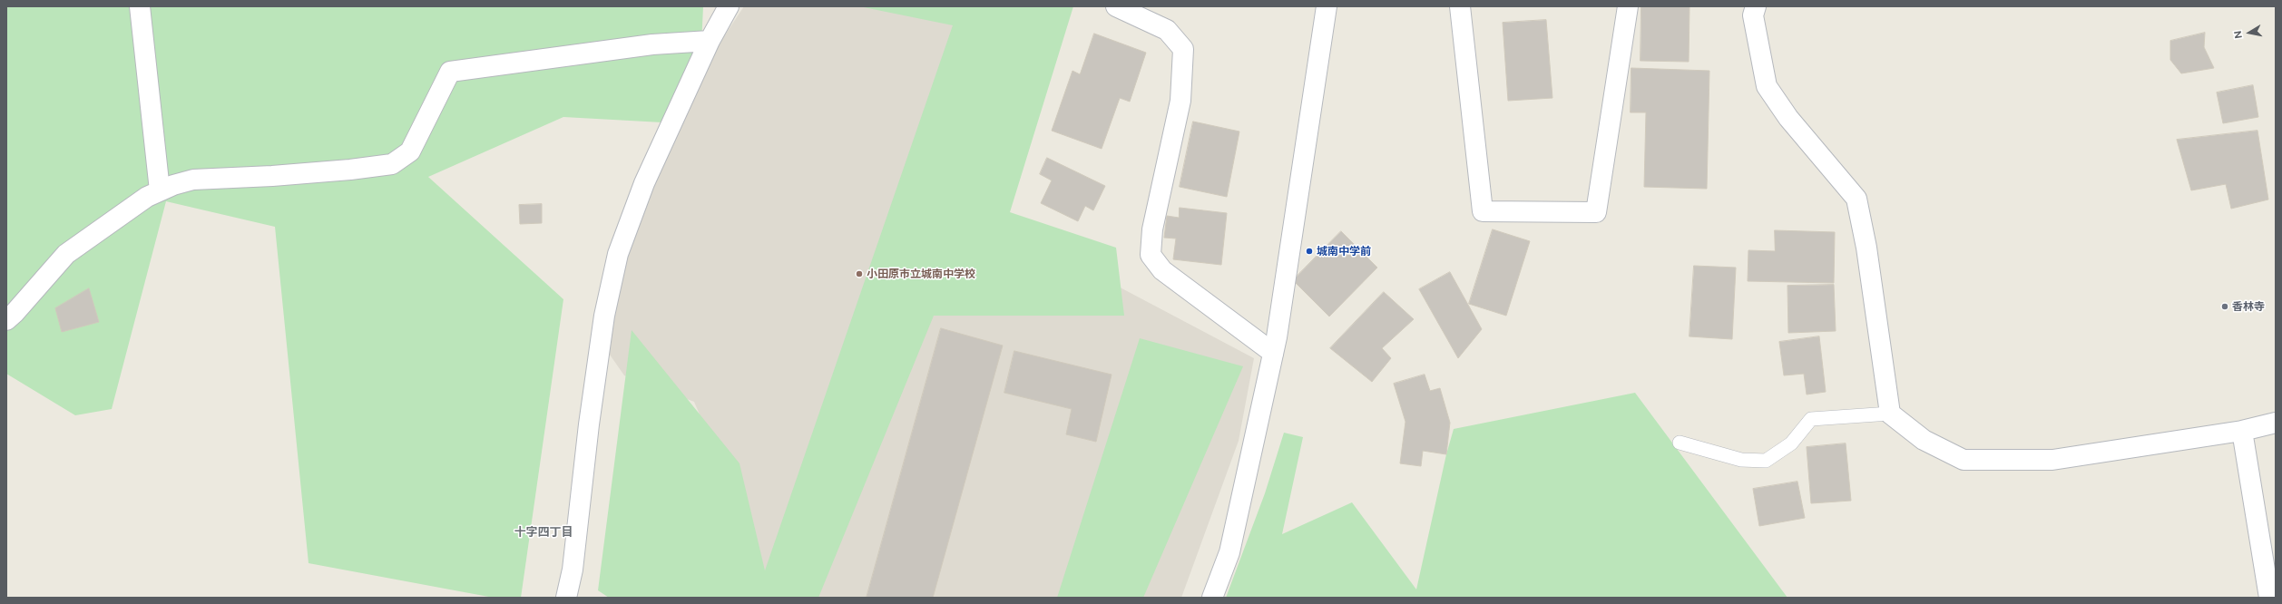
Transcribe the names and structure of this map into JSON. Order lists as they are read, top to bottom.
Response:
{
  "districts": ["十字四丁目"],
  "places": ["城南中学前", "小田原市立城南中学校", "香林寺"],
  "north": "left"
}
